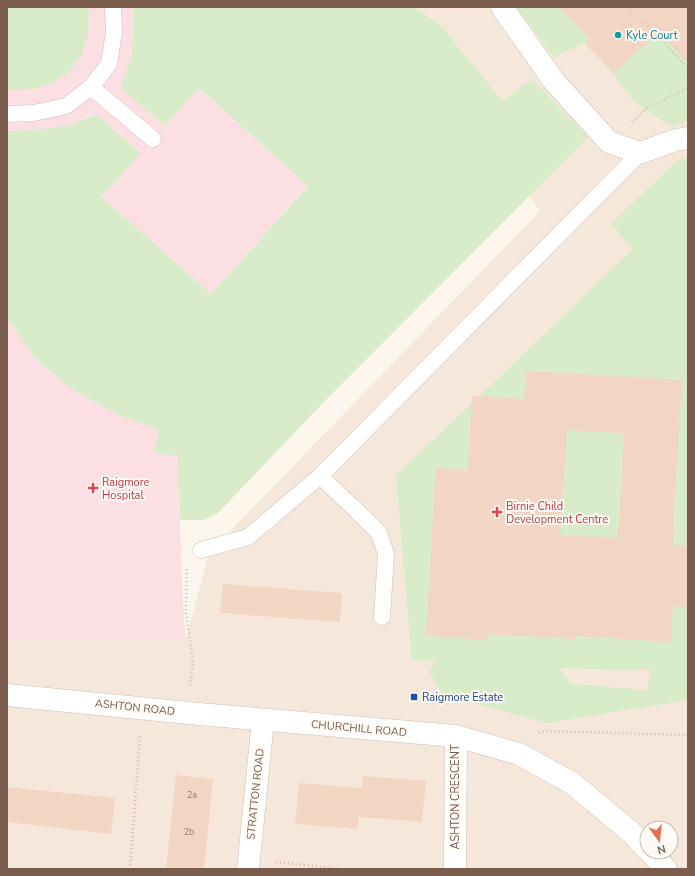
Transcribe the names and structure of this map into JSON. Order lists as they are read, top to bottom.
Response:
{
  "streets": {
    "street": [
      "ASHTON ROAD",
      "CHURCHILL ROAD",
      "STRATTON ROAD",
      "ASHTON CRESCENT"
    ]
  },
  "crossings": [
    ["ASHTON ROAD", "CHURCHILL ROAD"],
    ["ASHTON ROAD", "STRATTON ROAD"],
    ["CHURCHILL ROAD", "STRATTON ROAD"],
    ["CHURCHILL ROAD", "ASHTON CRESCENT"]
  ],
  "places": {
    "other": ["Kyle Court"],
    "health": ["Raigmore Hospital", "Birnie Child Development Centre"],
    "transit": ["Raigmore Estate"]
  },
  "house_numbers": ["2a", "2b"],
  "north": "bottom"
}
